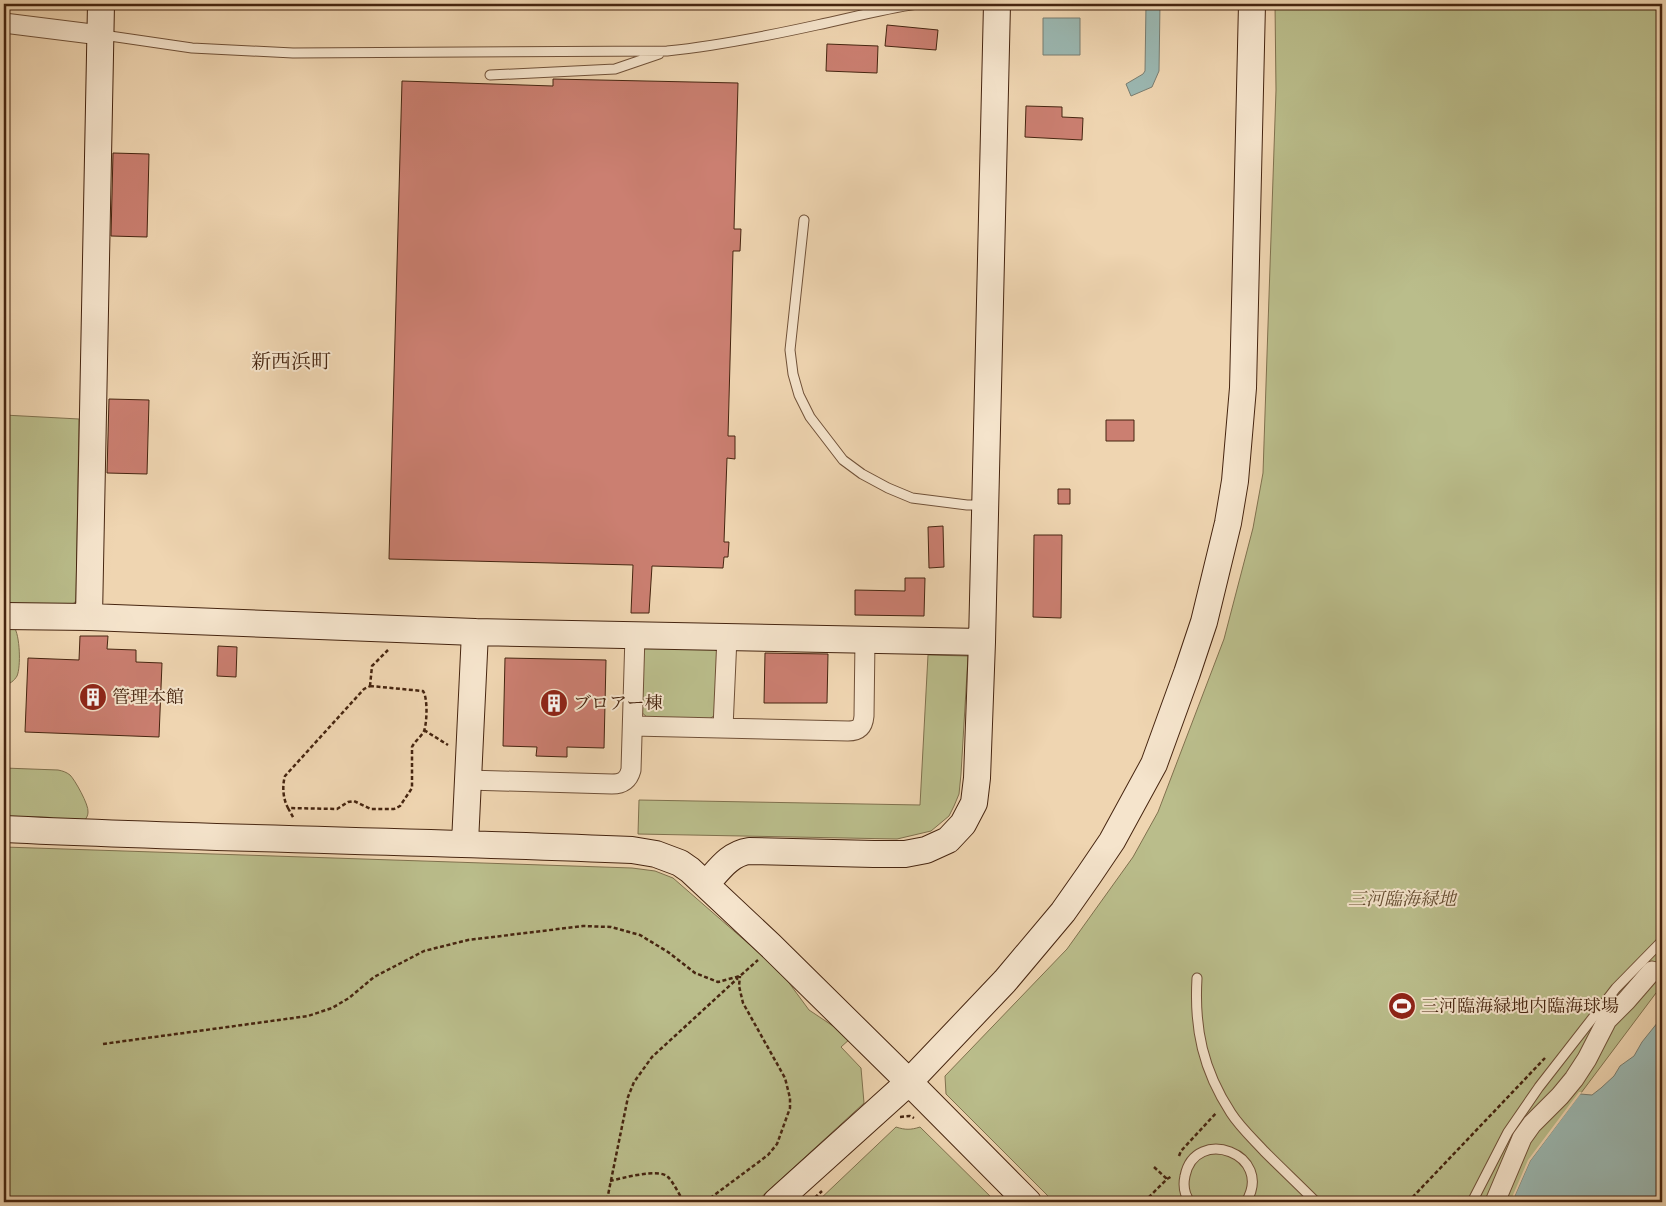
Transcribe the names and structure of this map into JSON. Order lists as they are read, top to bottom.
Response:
{
  "districts": ["新西浜町"],
  "parks": ["三河臨海緑地"],
  "places": {
    "building": ["管理本館", "ブロアー棟"],
    "sports": ["三河臨海緑地内臨海球場"]
  }
}
